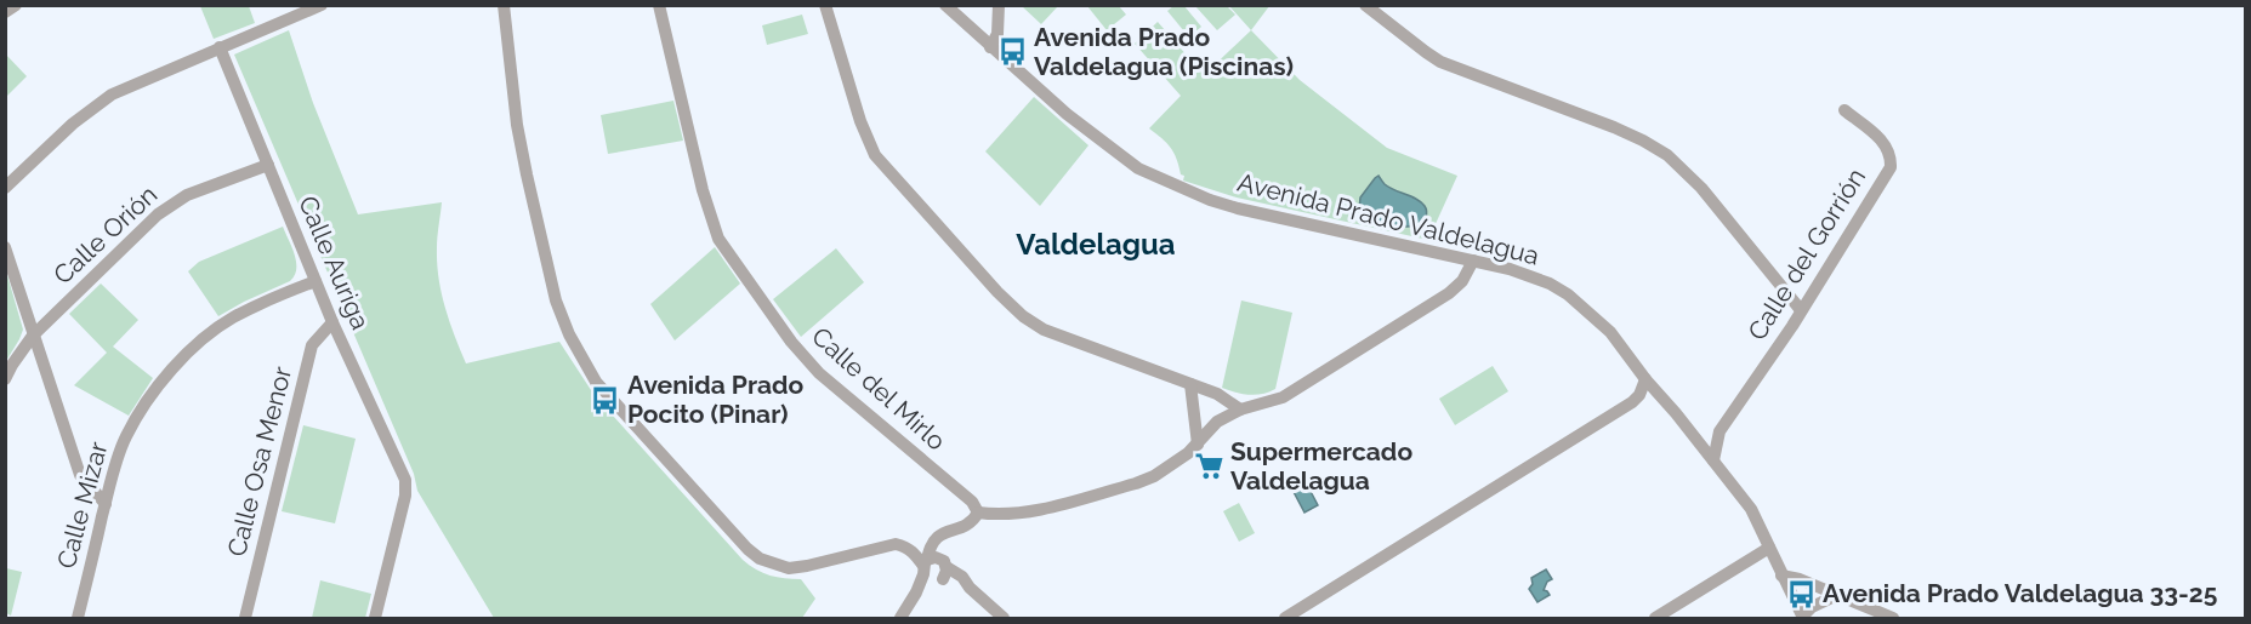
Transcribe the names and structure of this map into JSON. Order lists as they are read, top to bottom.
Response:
{
  "streets": {
    "street": [
      "Avenida Prado Valdelagua",
      "Calle Orión",
      "Calle del Gorrión",
      "Calle Auriga",
      "Calle del Mirlo",
      "Calle Osa Menor",
      "Calle Mizar"
    ]
  },
  "crossings": [
    ["Avenida Prado Valdelagua", "Calle del Gorrión"],
    ["Calle Orión", "Calle Auriga"],
    ["Calle Auriga", "Calle Osa Menor"],
    ["Calle Auriga", "Calle Mizar"]
  ],
  "districts": ["Valdelagua"],
  "places": {
    "bus stop": ["Avenida Prado Valdelagua (Piscinas)", "Avenida Prado Pocito (Pinar)", "Avenida Prado Valdelagua 33-25"],
    "supermarket": ["Supermercado Valdelagua"]
  }
}
